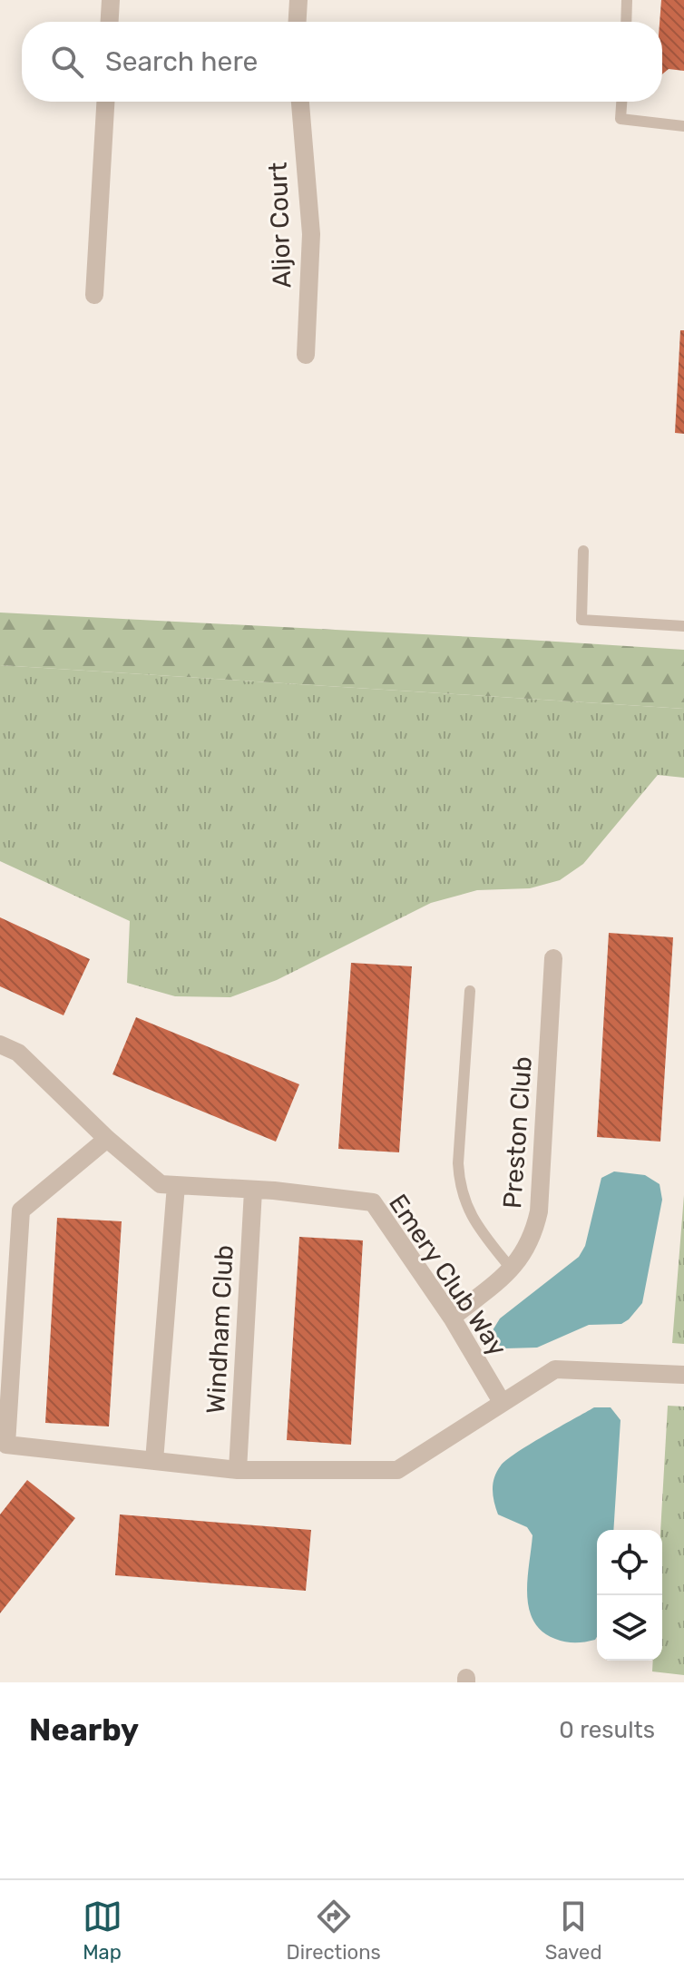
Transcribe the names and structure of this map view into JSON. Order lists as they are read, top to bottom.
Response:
{
  "streets": {
    "street": [
      "Aljor Court",
      "Preston Club",
      "Emery Club Way",
      "Windham Club"
    ]
  },
  "crossings": [
    ["Preston Club", "Emery Club Way"],
    ["Emery Club Way", "Windham Club"]
  ],
  "page": {
    "search": "Search here",
    "heading": ["Nearby", "0 results"],
    "nav": ["Map", "Directions", "Saved"]
  }
}
